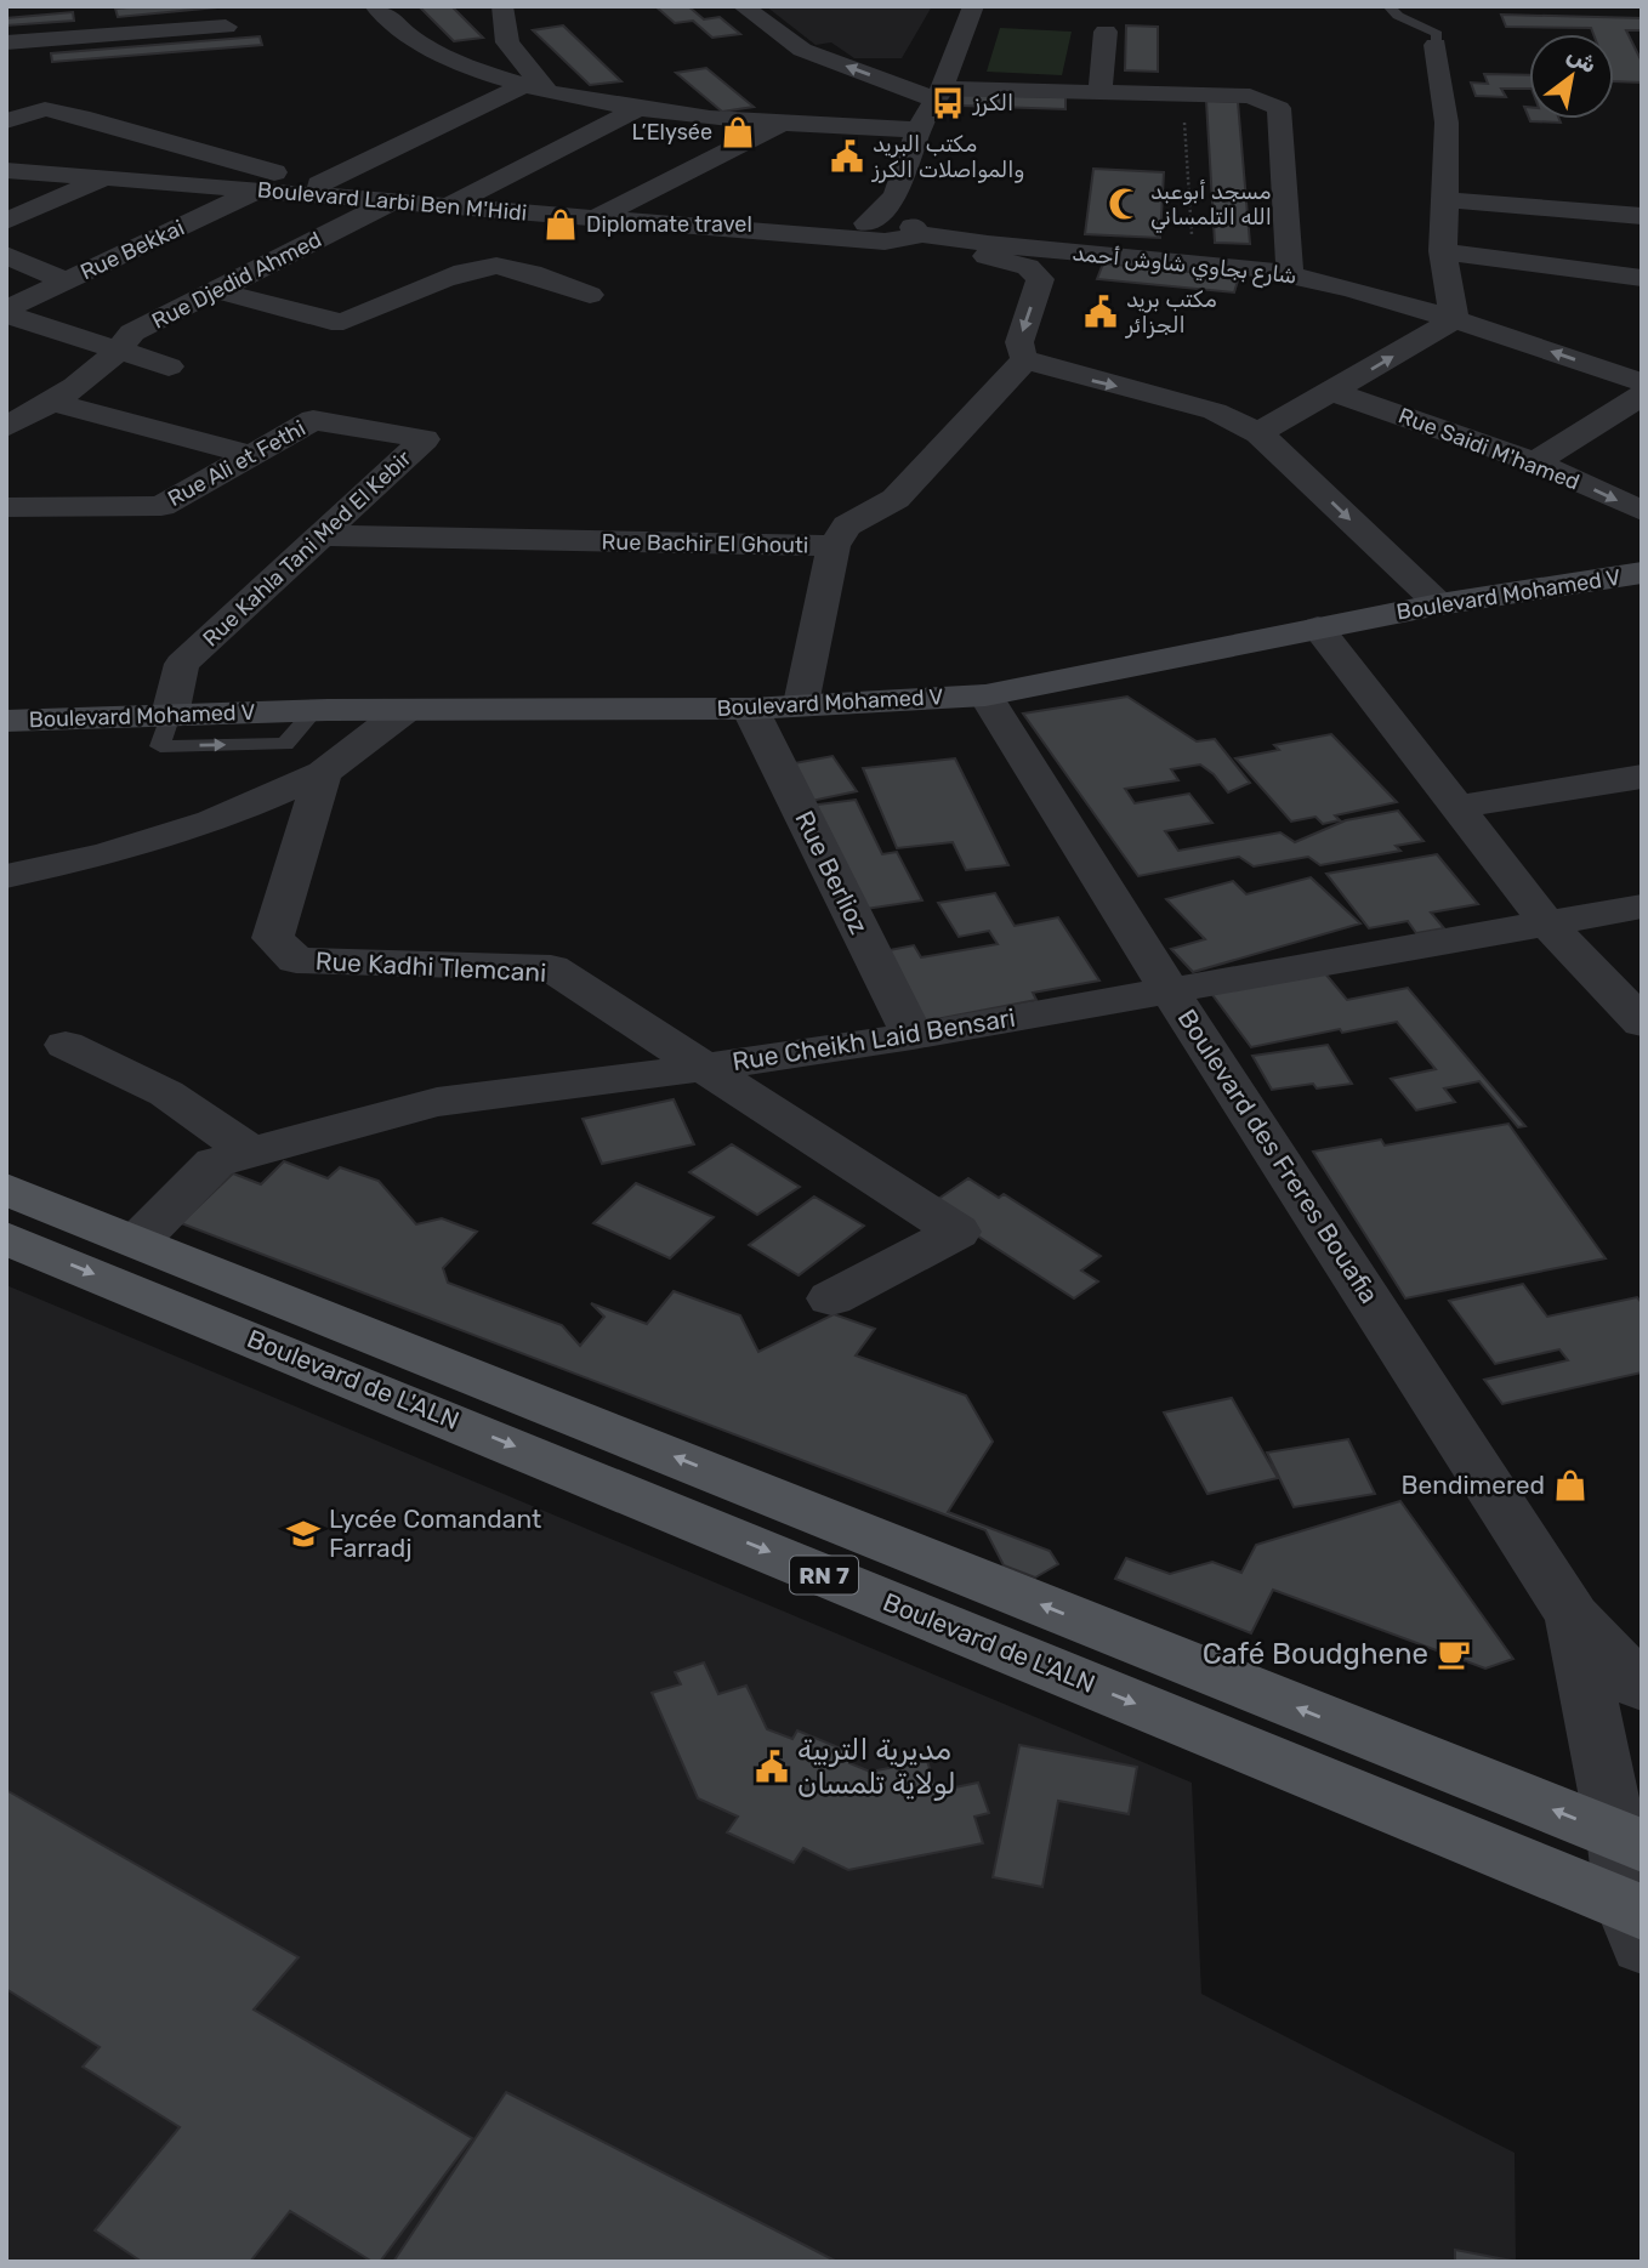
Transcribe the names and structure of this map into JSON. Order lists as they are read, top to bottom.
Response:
{
  "streets": {
    "main road": ["Boulevard Mohamed V", "Boulevard de L'ALN", "RN 7"],
    "street": [
      "Boulevard Larbi Ben M'Hidi",
      "Rue Bekkai",
      "شارع بجاوي شاوش أحمد",
      "Rue Djedid Ahmed",
      "Rue Saidi M'hamed",
      "Rue Ali et Fethi",
      "Rue Bachir El Ghouti",
      "Rue Kahla Tani Med El Kebir",
      "Rue Berlioz",
      "Rue Kadhi Tlemcani",
      "Rue Cheikh Laid Bensari",
      "Boulevard des Freres Bouafia"
    ]
  },
  "crossings": [
    ["Boulevard Larbi Ben M'Hidi", "Rue Bekkai"],
    ["Boulevard Larbi Ben M'Hidi", "شارع بجاوي شاوش أحمد"],
    ["Boulevard Larbi Ben M'Hidi", "Rue Djedid Ahmed"],
    ["Rue Ali et Fethi", "Rue Kahla Tani Med El Kebir"],
    ["Rue Bachir El Ghouti", "Rue Kahla Tani Med El Kebir"],
    ["Rue Kahla Tani Med El Kebir", "Boulevard Mohamed V"],
    ["Boulevard Mohamed V", "Rue Berlioz"],
    ["Boulevard Mohamed V", "Boulevard des Freres Bouafia"],
    ["Rue Berlioz", "Rue Cheikh Laid Bensari"],
    ["Rue Kadhi Tlemcani", "Rue Cheikh Laid Bensari"],
    ["Rue Cheikh Laid Bensari", "Boulevard des Freres Bouafia"],
    ["Rue Cheikh Laid Bensari", "Boulevard de L'ALN"]
  ],
  "one_way": ["Rue Saidi M'hamed"],
  "places": {
    "bus stop": ["الكرز"],
    "shop": ["L’Elysée", "Diplomate travel", "Bendimered"],
    "public building": ["مكتب البريد والمواصلات الكرز", "مكتب بريد الجزائر", "مديرية التربية لولاية تلمسان"],
    "mosque": ["مسجد أبوعبد الله التلمساني"],
    "school or university": ["Lycée Comandant Farradj"],
    "cafe": ["Café Boudghene"]
  },
  "north": "top right"
}
